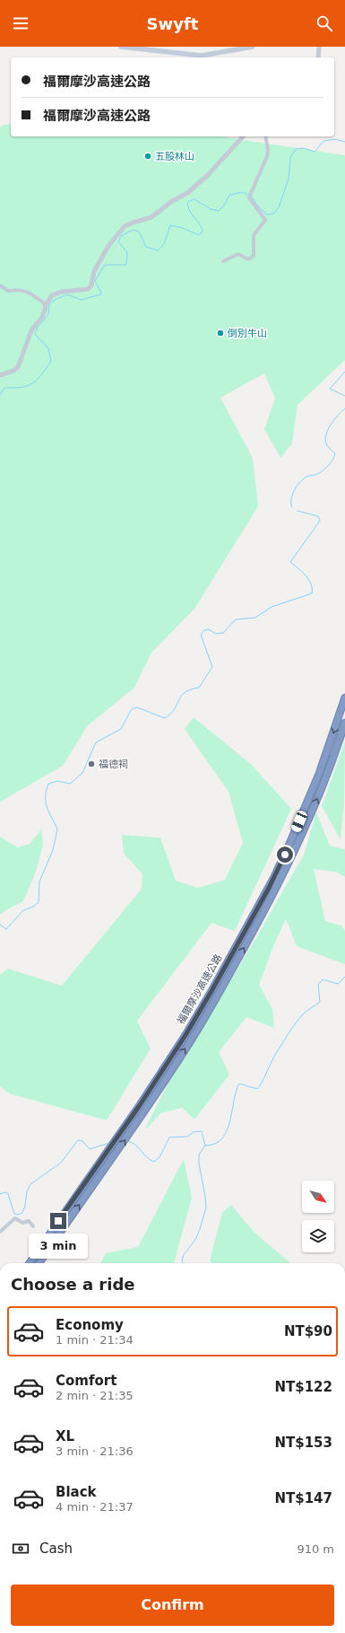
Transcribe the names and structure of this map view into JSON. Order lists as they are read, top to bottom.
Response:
{
  "streets": {
    "highway": ["福爾摩沙高速公路"]
  },
  "places": ["五股林山", "倒別牛山", "福德祠"],
  "north": "bottom right",
  "page": {
    "header": "Swyft",
    "banner": ["福爾摩沙高速公路", "福爾摩沙高速公路"],
    "bubble": "3 min",
    "heading": "Choose a ride",
    "list": [
      {
        "name": "Economy",
        "note": "1 min · 21:34",
        "value": "NT$90"
      },
      {
        "name": "Comfort",
        "note": "2 min · 21:35",
        "value": "NT$122"
      },
      {
        "name": "XL",
        "note": "3 min · 21:36",
        "value": "NT$153"
      },
      {
        "name": "Black",
        "note": "4 min · 21:37",
        "value": "NT$147"
      }
    ],
    "pay": ["Cash", "910 m"],
    "buttons": "Confirm"
  }
}
